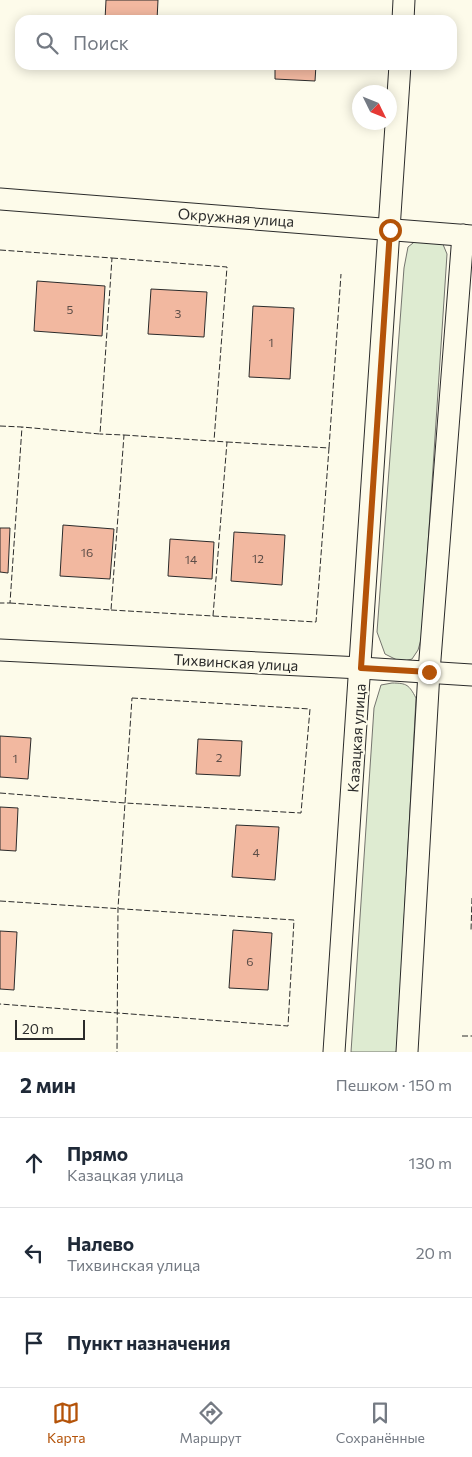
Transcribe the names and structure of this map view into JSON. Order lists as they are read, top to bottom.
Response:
{
  "streets": {
    "street": ["Окружная улица", "Тихвинская улица", "Казацкая улица"]
  },
  "crossings": [
    ["Окружная улица", "Казацкая улица"],
    ["Тихвинская улица", "Казацкая улица"]
  ],
  "house_numbers": [
    "5",
    "3",
    "1",
    "16",
    "12",
    "14",
    "2",
    "1",
    "4",
    "6"
  ],
  "scale_bar": "20 m",
  "north": "bottom right",
  "page": {
    "search": "Поиск",
    "scale": "20 m",
    "heading": ["2 мин", "Пешком · 150 m"],
    "list": [
      ["Прямо", "Казацкая улица", "130 m"],
      ["Налево", "Тихвинская улица", "20 m"],
      "Пункт назначения"
    ],
    "nav": ["Карта", "Маршрут", "Сохранённые"]
  }
}
